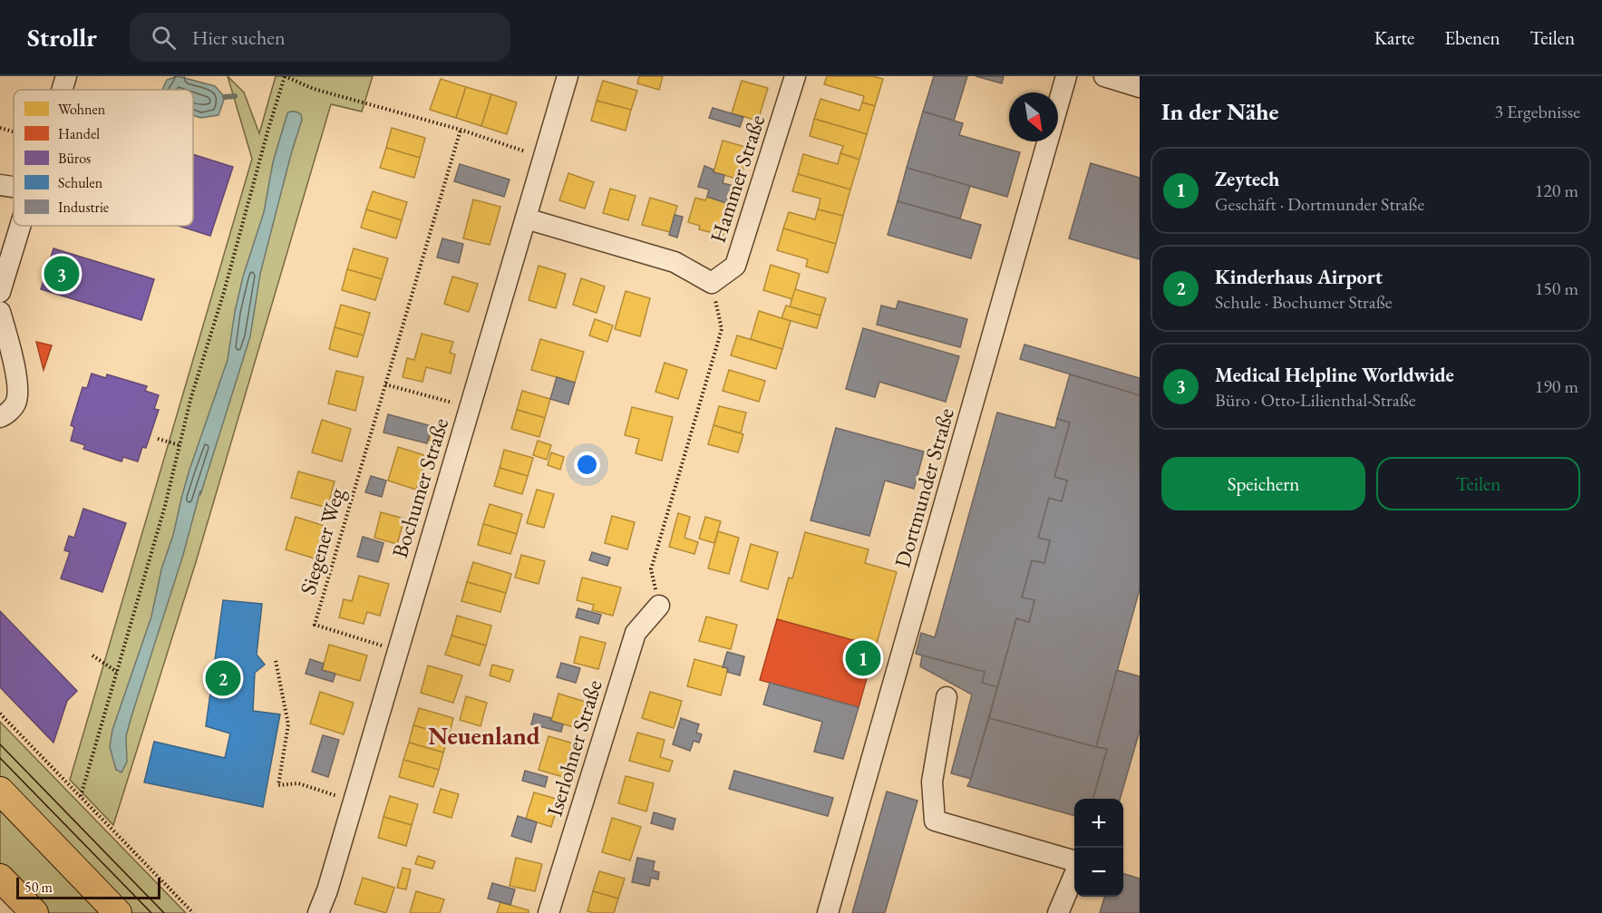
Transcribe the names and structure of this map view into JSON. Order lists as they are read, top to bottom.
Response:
{
  "streets": {
    "street": [
      "Hammer Straße",
      "Bochumer Straße",
      "Dortmunder Straße",
      "Iserlohner Straße"
    ],
    "path": ["Siegener Weg"]
  },
  "crossings": [
    ["Bochumer Straße", "Siegener Weg"]
  ],
  "districts": ["Neuenland"],
  "legend": [
    "Wohnen",
    "Handel",
    "Büros",
    "Schulen",
    "Industrie"
  ],
  "scale_bar": "50 m",
  "north": "bottom right",
  "page": {
    "header": "Strollr",
    "search": "Hier suchen",
    "nav": ["Karte", "Ebenen", "Teilen"],
    "heading": ["In der Nähe", "3 Ergebnisse"],
    "list": [
      {
        "mark": "1",
        "name": "Zeytech",
        "note": "Geschäft · Dortmunder Straße",
        "value": "120 m"
      },
      {
        "mark": "2",
        "name": "Kinderhaus Airport",
        "note": "Schule · Bochumer Straße",
        "value": "150 m"
      },
      {
        "mark": "3",
        "name": "Medical Helpline Worldwide",
        "note": "Büro · Otto-Lilienthal-Straße",
        "value": "190 m"
      }
    ],
    "pins": ["3", "1", "2"],
    "buttons": ["Speichern", "Teilen"],
    "map_buttons": ["+", "−"],
    "scale": "50 m"
  }
}
